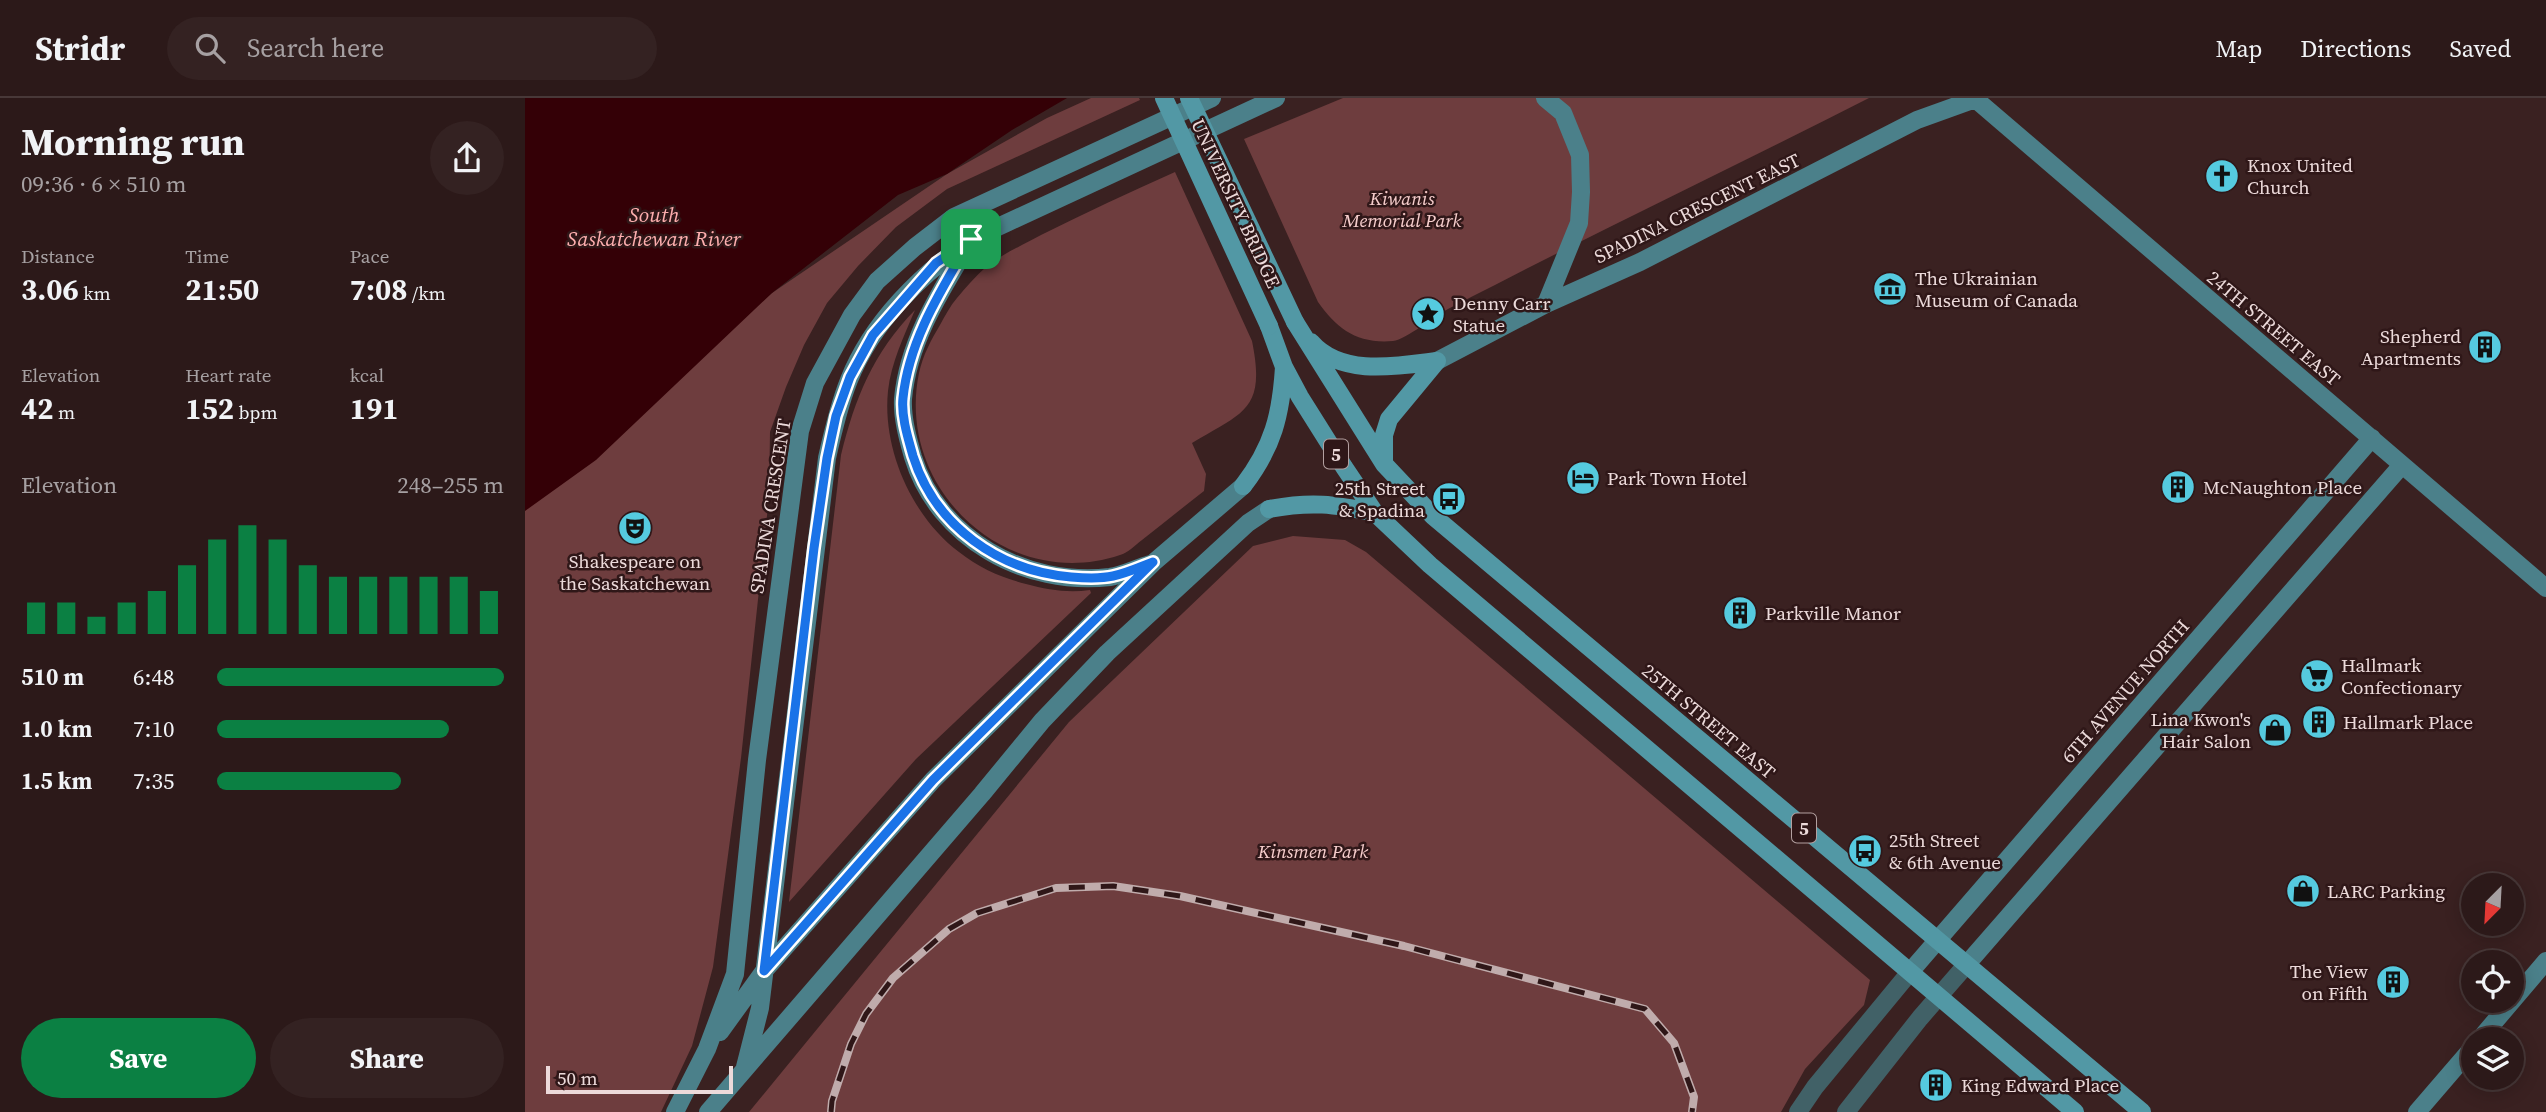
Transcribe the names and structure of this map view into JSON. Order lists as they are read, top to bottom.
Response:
{
  "streets": {
    "main road": ["UNIVERSITY BRIDGE", "5", "25TH STREET EAST"],
    "street": [
      "SPADINA CRESCENT EAST",
      "24TH STREET EAST",
      "SPADINA CRESCENT",
      "6TH AVENUE NORTH"
    ]
  },
  "crossings": [
    ["UNIVERSITY BRIDGE", "5"],
    ["UNIVERSITY BRIDGE", "25TH STREET EAST"],
    ["SPADINA CRESCENT EAST", "24TH STREET EAST"],
    ["24TH STREET EAST", "6TH AVENUE NORTH"],
    ["5", "6TH AVENUE NORTH"],
    ["6TH AVENUE NORTH", "25TH STREET EAST"]
  ],
  "water": ["South Saskatchewan River"],
  "parks": ["Kiwanis Memorial Park", "Kinsmen Park"],
  "places": {
    "church": ["Knox United Church"],
    "museum": ["The Ukrainian Museum of Canada"],
    "place": ["Denny Carr Statue"],
    "building": [
      "Shepherd Apartments",
      "McNaughton Place",
      "Parkville Manor",
      "Hallmark Place",
      "The View on Fifth",
      "King Edward Place"
    ],
    "hotel": ["Park Town Hotel"],
    "bus stop": ["25th Street & Spadina", "25th Street & 6th Avenue"],
    "theatre": ["Shakespeare on the Saskatchewan"],
    "supermarket": ["Hallmark Confectionary"],
    "shop": ["Lina Kwon's Hair Salon", "LARC Parking"]
  },
  "scale_bar": "50 m",
  "north": "bottom left",
  "page": {
    "header": "Stridr",
    "search": "Search here",
    "nav": ["Map", "Directions", "Saved"],
    "heading": ["Morning run", "09:36 · 6 × 510 m"],
    "stats": [
      ["Distance", "3.06 km"],
      ["Time", "21:50"],
      ["Pace", "7:08 /km"],
      ["Elevation", "42 m"],
      ["Heart rate", "152 bpm"],
      ["kcal", "191"]
    ],
    "chart": ["Elevation", "248–255 m"],
    "list": [
      {
        "name": "510 m",
        "note": "6:48"
      },
      {
        "name": "1.0 km",
        "note": "7:10"
      },
      {
        "name": "1.5 km",
        "note": "7:35"
      }
    ],
    "buttons": ["Save", "Share"],
    "scale": "50 m"
  }
}
